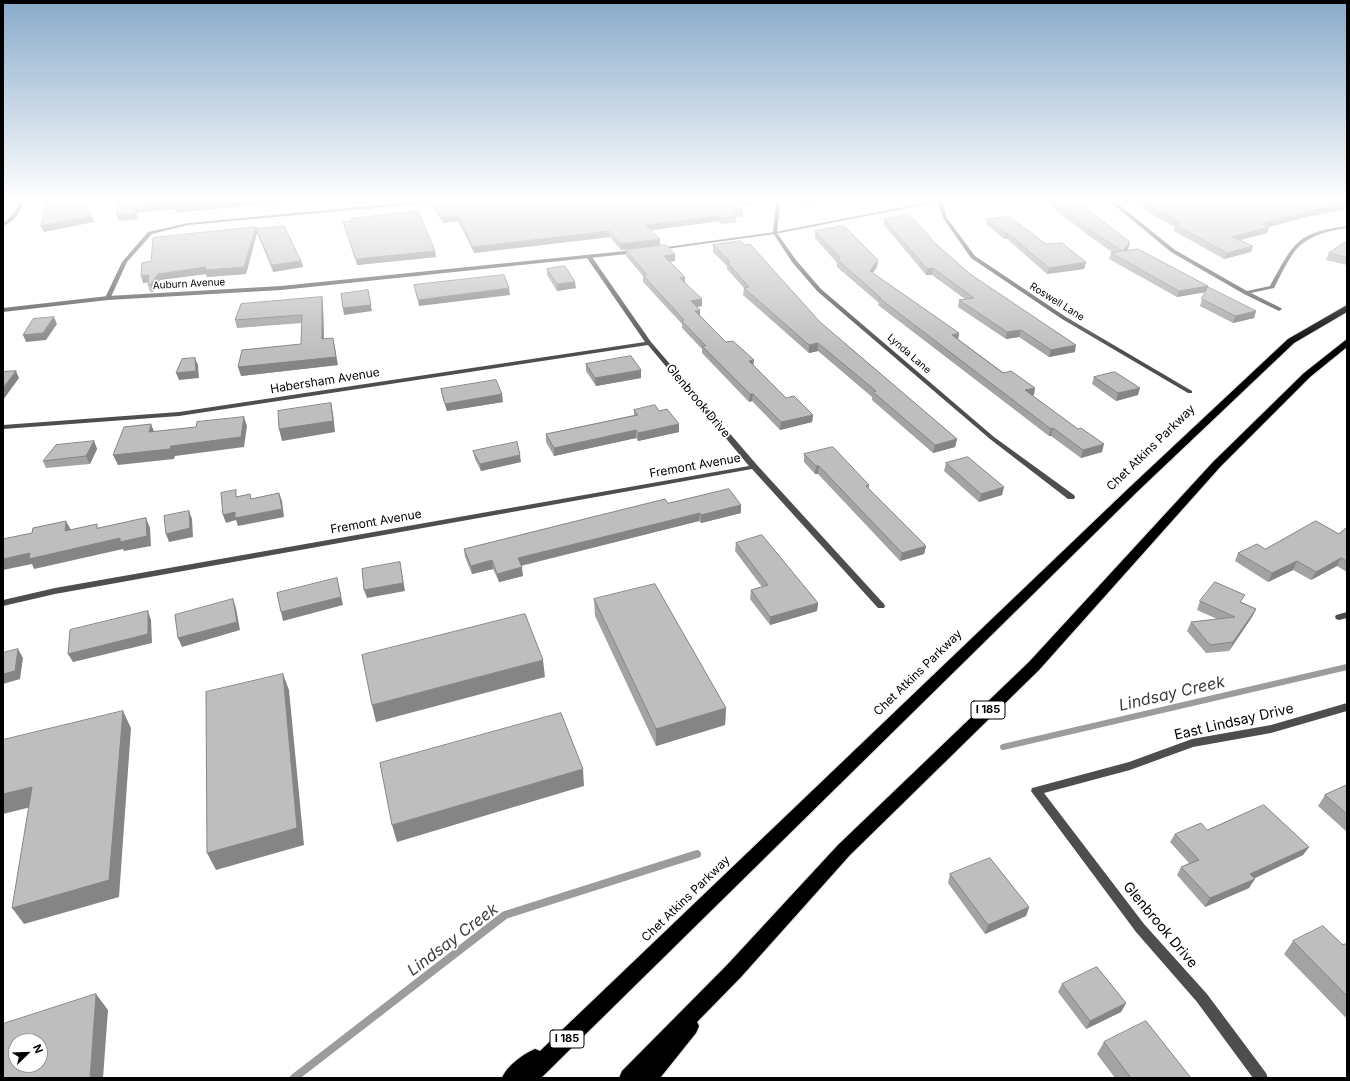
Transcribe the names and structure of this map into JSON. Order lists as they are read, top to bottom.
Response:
{
  "streets": {
    "highway": ["Chet Atkins Parkway", "I 185"],
    "street": [
      "Auburn Avenue",
      "Roswell Lane",
      "Lynda Lane",
      "Habersham Avenue",
      "Glenbrook Drive",
      "Fremont Avenue",
      "East Lindsay Drive"
    ]
  },
  "crossings": [
    ["Auburn Avenue", "Glenbrook Drive"],
    ["Habersham Avenue", "Glenbrook Drive"],
    ["Glenbrook Drive", "Fremont Avenue"],
    ["Glenbrook Drive", "East Lindsay Drive"]
  ],
  "water": ["Lindsay Creek"],
  "north": "top right"
}
